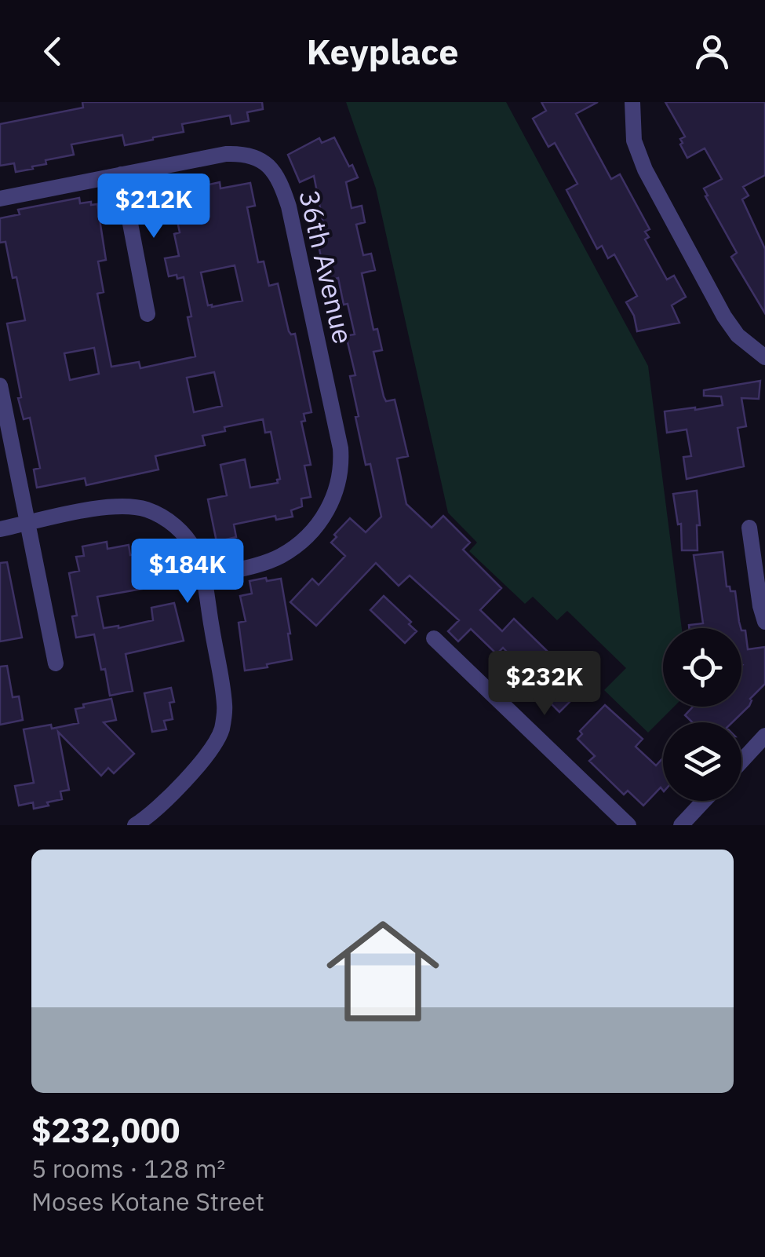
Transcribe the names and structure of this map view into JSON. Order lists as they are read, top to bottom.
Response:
{
  "streets": {
    "street": ["36th Avenue"]
  },
  "page": {
    "header": "Keyplace",
    "price": ["$212K", "$184K", "$232K"],
    "list": [
      {
        "name": "$232,000",
        "note": "5 rooms · 128 m² · Moses Kotane Street"
      }
    ]
  }
}
